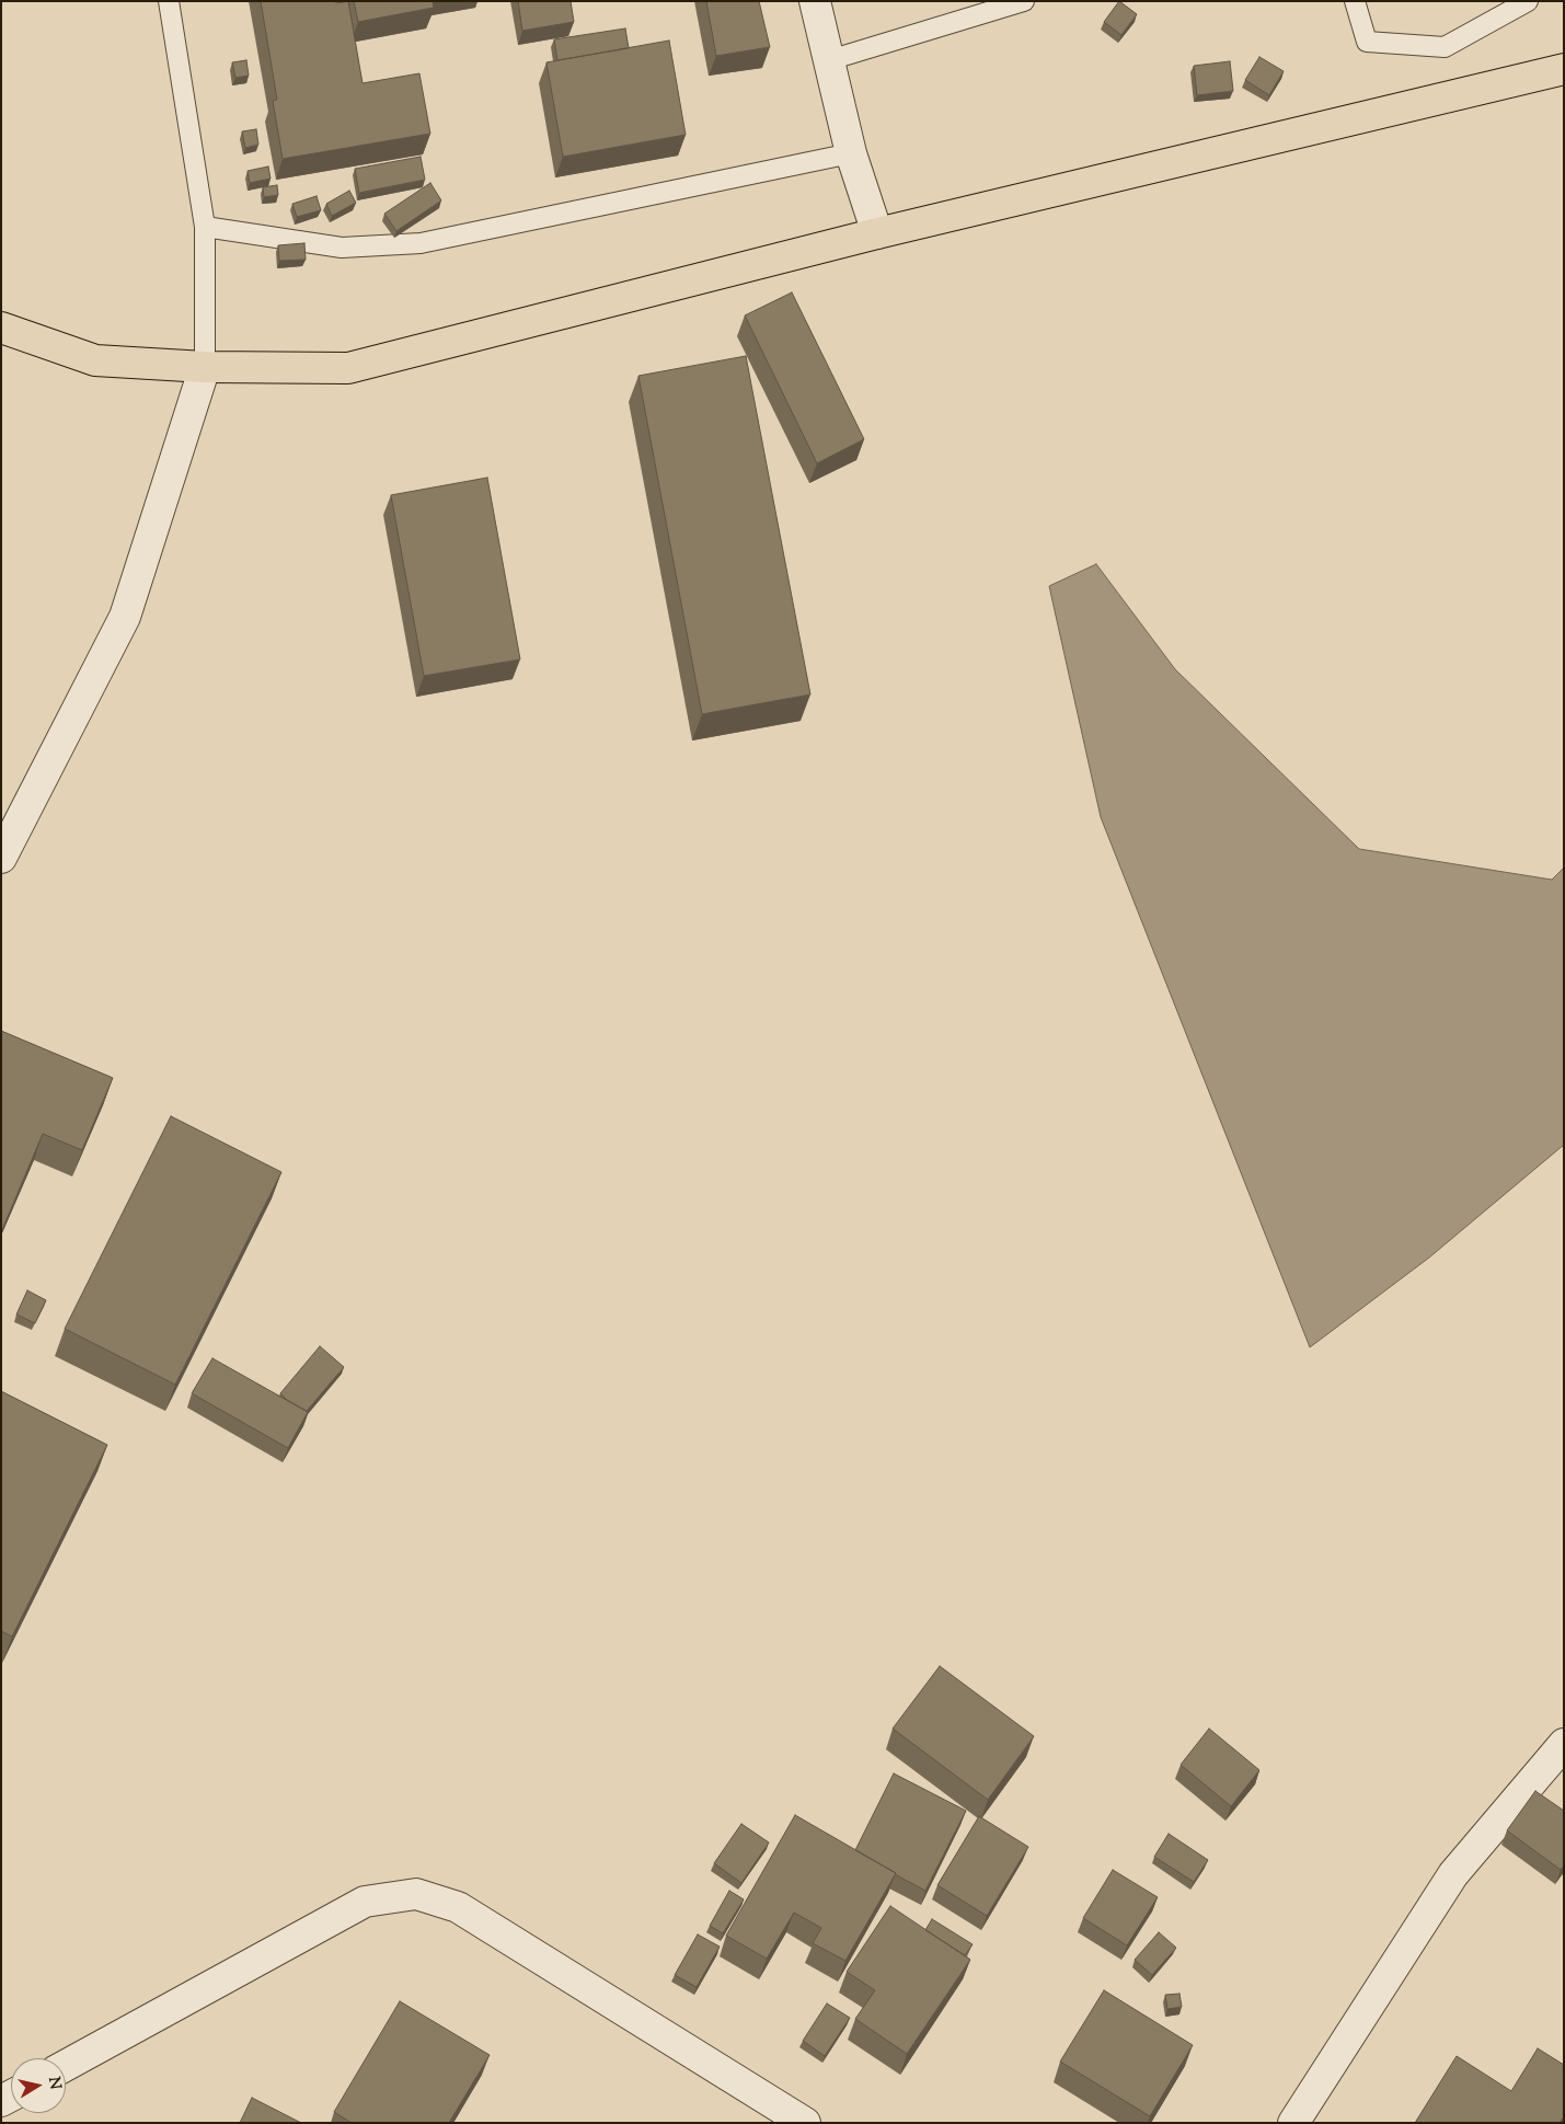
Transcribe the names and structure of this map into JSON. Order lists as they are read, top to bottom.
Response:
{
  "north": "right"
}
